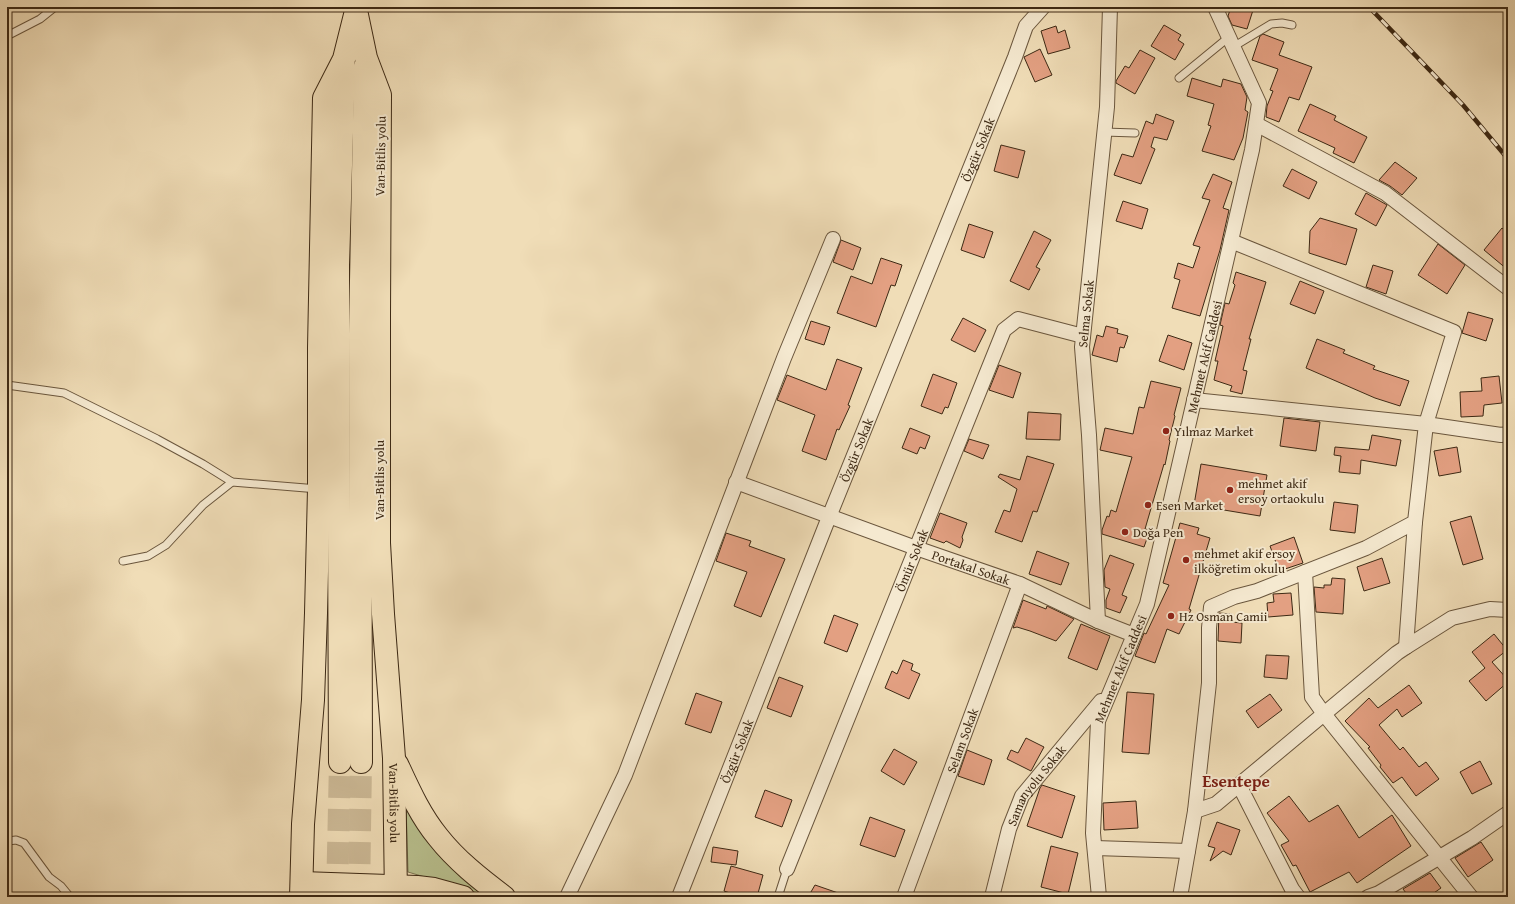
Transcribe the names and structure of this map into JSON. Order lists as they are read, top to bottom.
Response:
{
  "streets": {
    "highway": ["Van-Bitlis yolu"],
    "street": [
      "Özgür Sokak",
      "Selma Sokak",
      "Mehmet Akif Caddesi",
      "Ömür Sokak",
      "Portakal Sokak",
      "Selam Sokak",
      "Samanyolu Sokak"
    ]
  },
  "crossings": [
    ["Özgür Sokak", "Portakal Sokak"],
    ["Selma Sokak", "Ömür Sokak"],
    ["Selma Sokak", "Portakal Sokak"],
    ["Mehmet Akif Caddesi", "Portakal Sokak"],
    ["Mehmet Akif Caddesi", "Samanyolu Sokak"],
    ["Ömür Sokak", "Portakal Sokak"],
    ["Portakal Sokak", "Selam Sokak"]
  ],
  "districts": ["Esentepe"],
  "places": [
    "Yılmaz Market",
    "mehmet akif ersoy ortaokulu",
    "Esen Market",
    "Doğa Pen",
    "mehmet akif ersoy ilköğretim okulu",
    "Hz Osman Camii"
  ]
}
